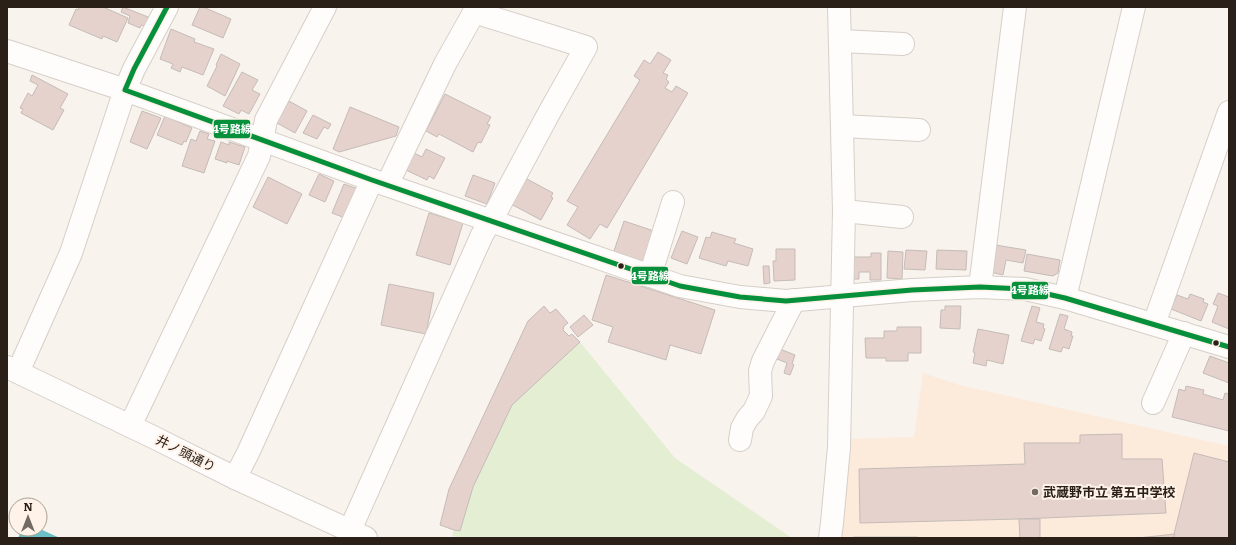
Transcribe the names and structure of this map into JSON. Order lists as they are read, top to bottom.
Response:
{
  "streets": {
    "street": ["井ノ頭通り"]
  },
  "places": ["武蔵野市立 第五中学校"],
  "lines": ["transit line 4号路線"],
  "north": "top"
}
